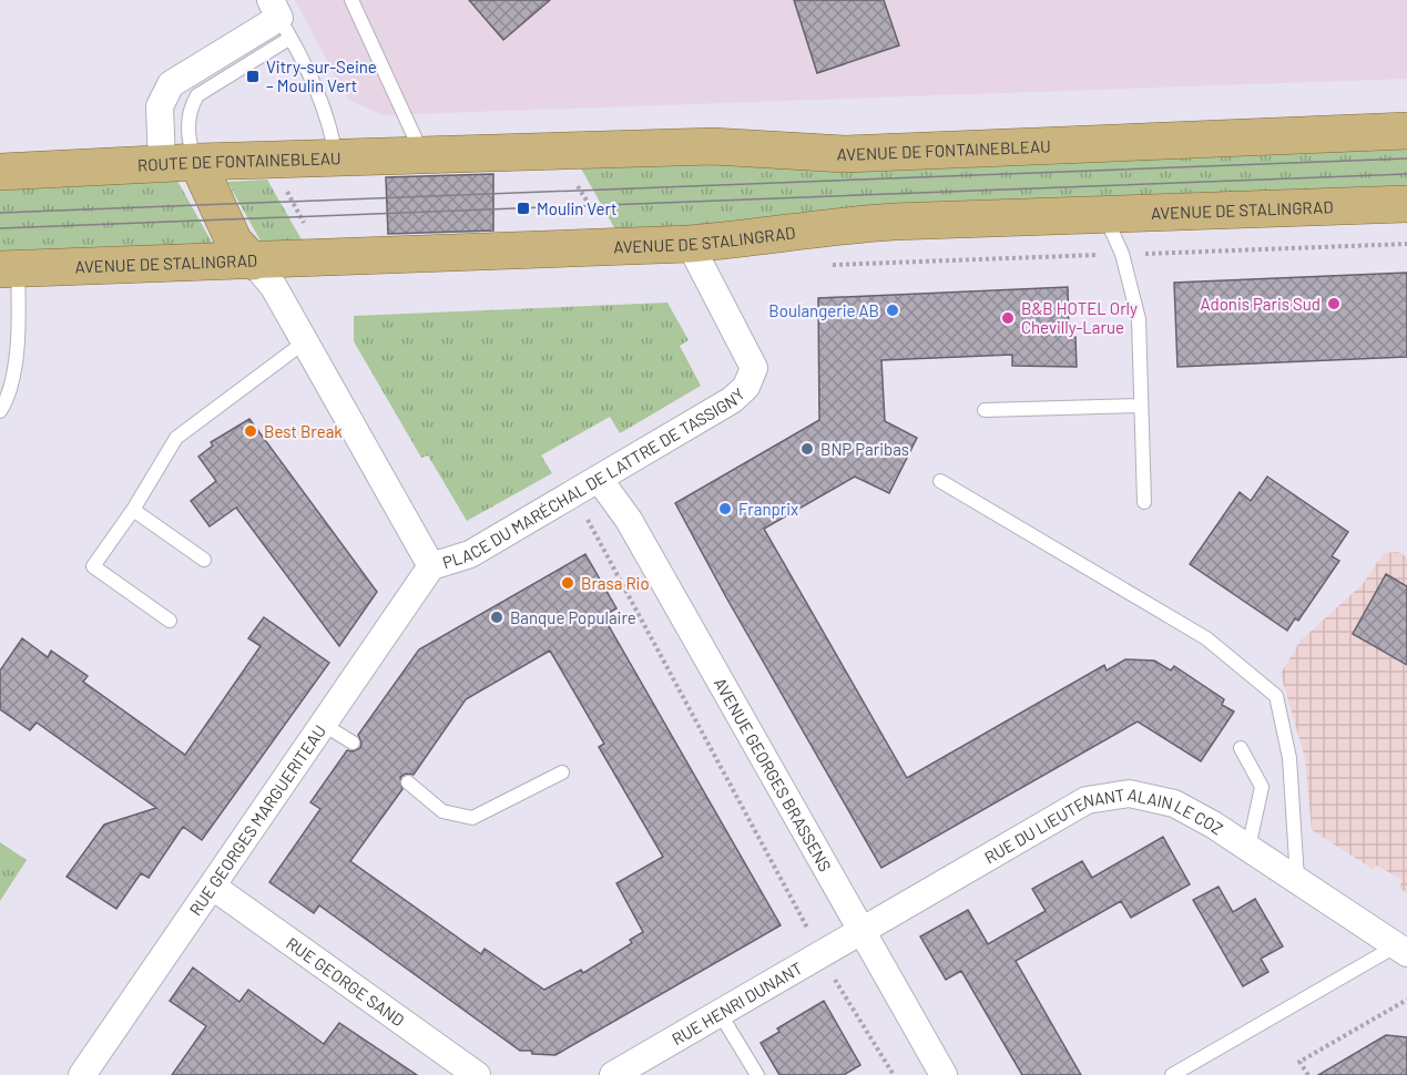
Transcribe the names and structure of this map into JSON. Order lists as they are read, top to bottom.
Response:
{
  "streets": {
    "main road": ["AVENUE DE FONTAINEBLEAU", "ROUTE DE FONTAINEBLEAU", "AVENUE DE STALINGRAD"],
    "street": [
      "PLACE DU MARÉCHAL DE LATTRE DE TASSIGNY",
      "AVENUE GEORGES BRASSENS",
      "RUE GEORGES MARGUERITEAU",
      "RUE DU LIEUTENANT ALAIN LE COZ",
      "RUE GEORGE SAND",
      "RUE HENRI DUNANT"
    ]
  },
  "crossings": [
    ["AVENUE DE FONTAINEBLEAU", "ROUTE DE FONTAINEBLEAU"],
    ["AVENUE DE STALINGRAD", "PLACE DU MARÉCHAL DE LATTRE DE TASSIGNY"],
    ["PLACE DU MARÉCHAL DE LATTRE DE TASSIGNY", "AVENUE GEORGES BRASSENS"],
    ["PLACE DU MARÉCHAL DE LATTRE DE TASSIGNY", "RUE GEORGES MARGUERITEAU"],
    ["AVENUE GEORGES BRASSENS", "RUE DU LIEUTENANT ALAIN LE COZ"],
    ["AVENUE GEORGES BRASSENS", "RUE HENRI DUNANT"],
    ["RUE GEORGES MARGUERITEAU", "RUE GEORGE SAND"],
    ["RUE DU LIEUTENANT ALAIN LE COZ", "RUE HENRI DUNANT"]
  ],
  "places": {
    "transit": ["Vitry-sur-Seine – Moulin Vert", "Moulin Vert"],
    "other": [
      "Adonis Paris Sud",
      "Boulangerie AB",
      "B&B HOTEL Orly Chevilly-Larue",
      "Best Break",
      "BNP Paribas",
      "Franprix",
      "Brasa Rio",
      "Banque Populaire"
    ]
  }
}
